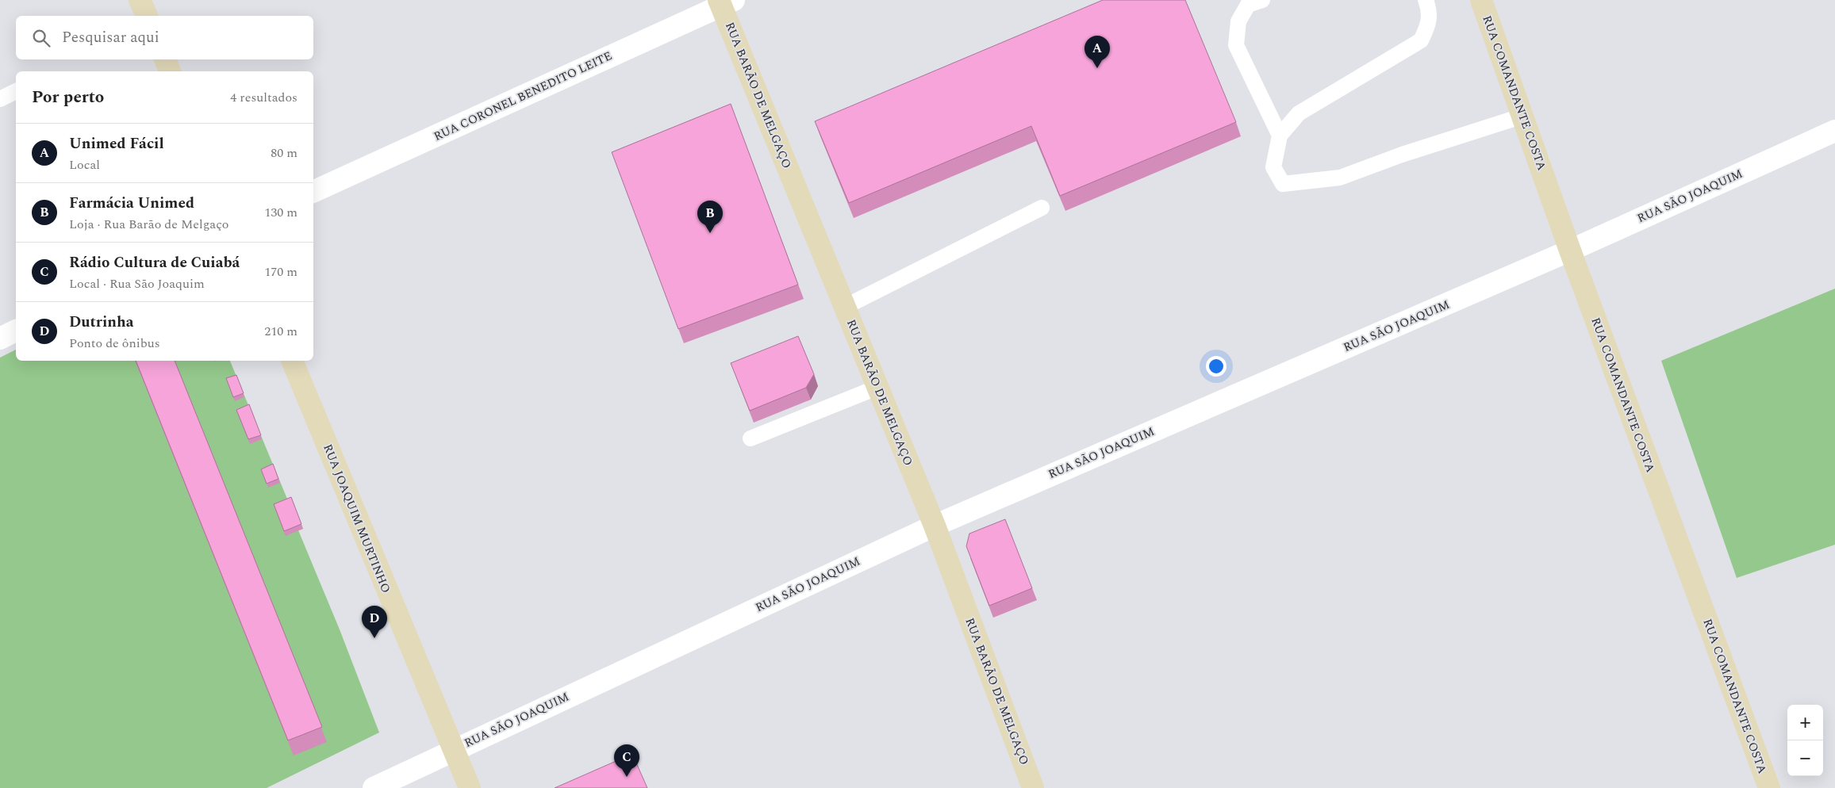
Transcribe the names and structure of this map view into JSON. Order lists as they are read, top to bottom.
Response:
{
  "streets": {
    "street": [
      "RUA COMANDANTE COSTA",
      "RUA BARÃO DE MELGAÇO",
      "RUA CORONEL BENEDITO LEITE",
      "RUA SÃO JOAQUIM",
      "RUA JOAQUIM MURTINHO"
    ]
  },
  "crossings": [
    ["RUA COMANDANTE COSTA", "RUA SÃO JOAQUIM"],
    ["RUA BARÃO DE MELGAÇO", "RUA CORONEL BENEDITO LEITE"],
    ["RUA BARÃO DE MELGAÇO", "RUA SÃO JOAQUIM"],
    ["RUA SÃO JOAQUIM", "RUA JOAQUIM MURTINHO"]
  ],
  "page": {
    "search": "Pesquisar aqui",
    "pins": [
      "A",
      "B",
      "D",
      "C"
    ],
    "heading": ["Por perto", "4 resultados"],
    "list": [
      {
        "mark": "A",
        "name": "Unimed Fácil",
        "note": "Local",
        "value": "80 m"
      },
      {
        "mark": "B",
        "name": "Farmácia Unimed",
        "note": "Loja · Rua Barão de Melgaço",
        "value": "130 m"
      },
      {
        "mark": "C",
        "name": "Rádio Cultura de Cuiabá",
        "note": "Local · Rua São Joaquim",
        "value": "170 m"
      },
      {
        "mark": "D",
        "name": "Dutrinha",
        "note": "Ponto de ônibus",
        "value": "210 m"
      }
    ],
    "map_buttons": ["+", "−"]
  }
}
